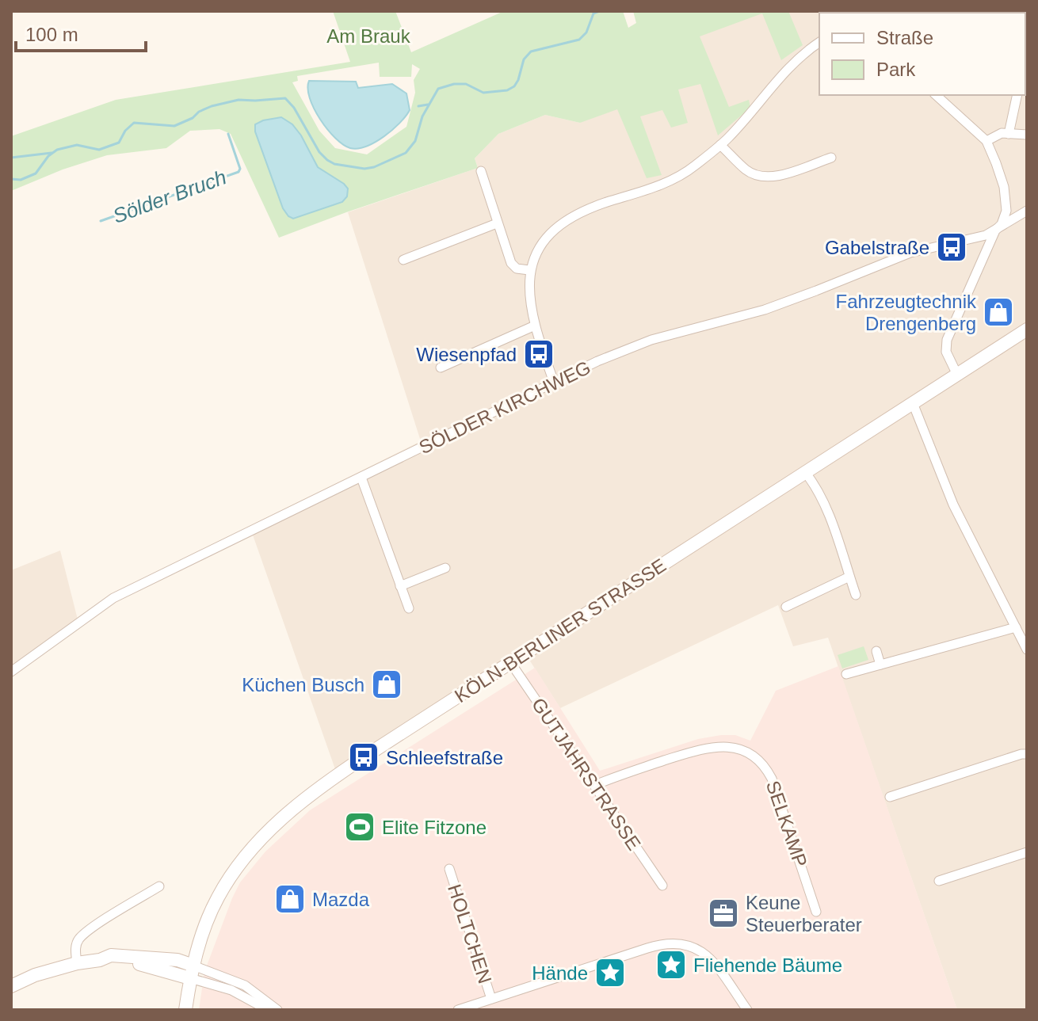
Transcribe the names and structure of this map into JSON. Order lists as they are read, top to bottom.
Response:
{
  "streets": {
    "main road": ["KÖLN-BERLINER STRASSE"],
    "street": [
      "SÖLDER KIRCHWEG",
      "GUTJAHRSTRASSE",
      "SELKAMP",
      "HOLTCHEN"
    ]
  },
  "crossings": [
    ["KÖLN-BERLINER STRASSE", "GUTJAHRSTRASSE"],
    ["GUTJAHRSTRASSE", "SELKAMP"]
  ],
  "water": ["Sölder Bruch"],
  "parks": ["Am Brauk"],
  "places": {
    "bus stop": ["Gabelstraße", "Wiesenpfad", "Schleefstraße"],
    "shop": ["Fahrzeugtechnik Drengenberg", "Küchen Busch", "Mazda"],
    "sports": ["Elite Fitzone"],
    "office": ["Keune Steuerberater"],
    "place": ["Fliehende Bäume", "Hände"]
  },
  "legend": ["Straße", "Park"],
  "scale_bar": "100 m"
}
